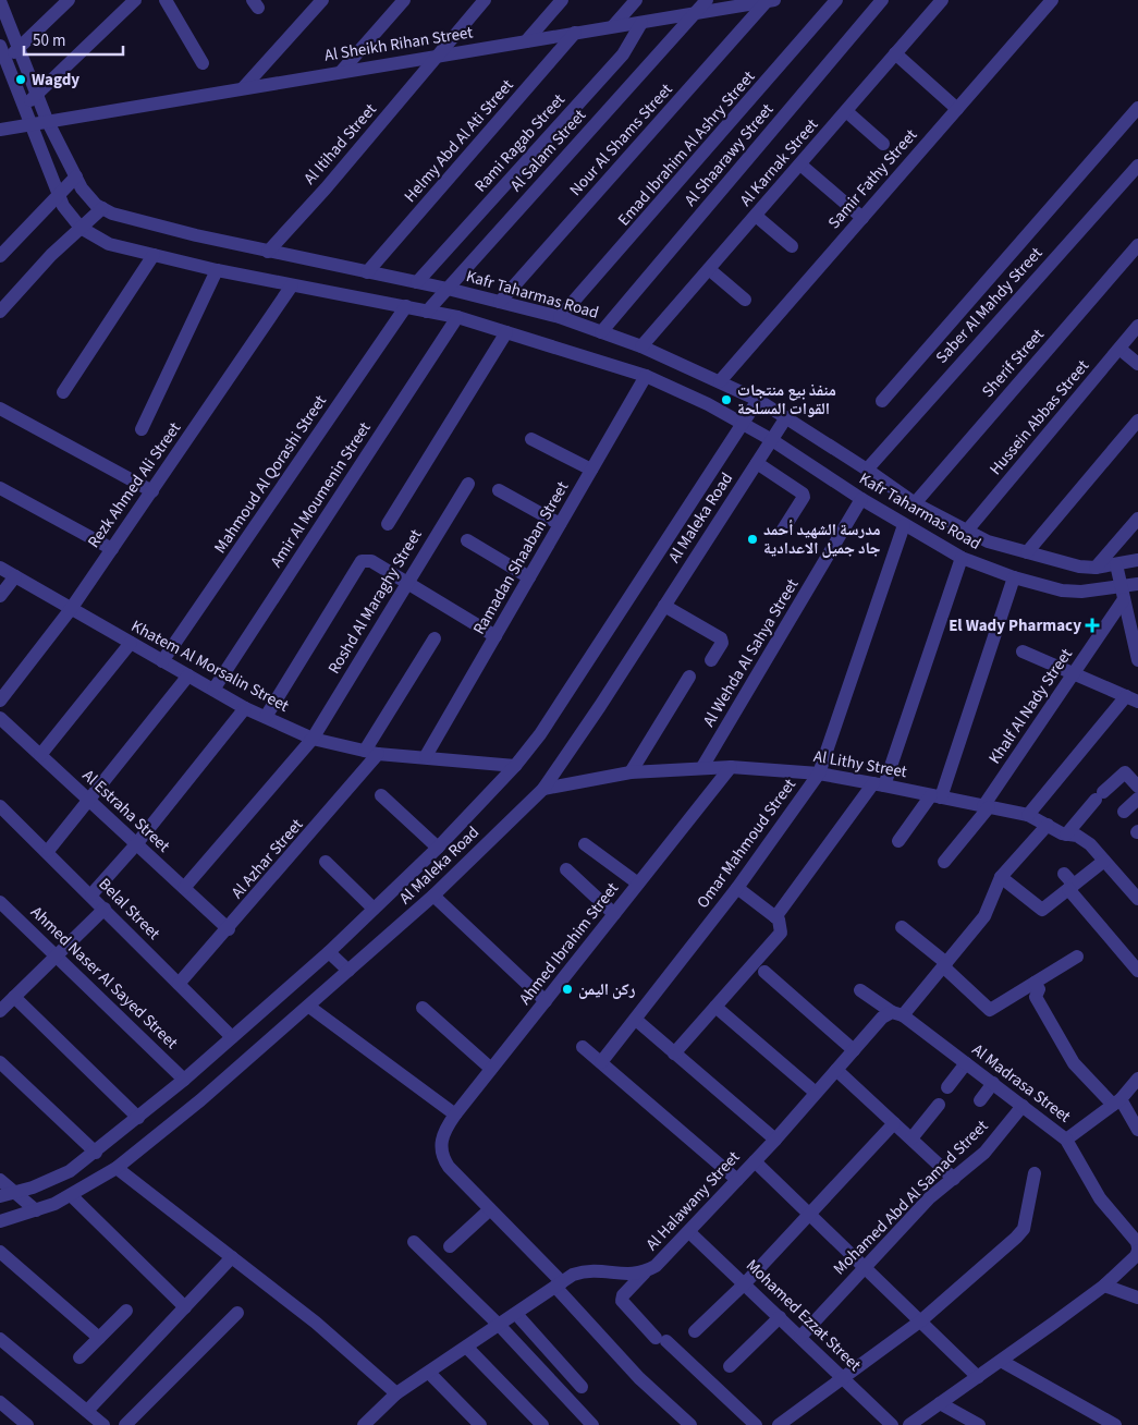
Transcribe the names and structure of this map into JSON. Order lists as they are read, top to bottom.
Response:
{
  "streets": {
    "street": [
      "Al Sheikh Rihan Street",
      "Nour Al Shams Street",
      "Helmy Abd Al Ati Street",
      "Rami Ragab Street",
      "Al Itihad Street",
      "Emad Ibrahim Al Ashry Street",
      "Al Salam Street",
      "Al Shaarawy Street",
      "Al Karnak Street",
      "Samir Fathy Street",
      "Kafr Taharmas Road",
      "Saber Al Mahdy Street",
      "Sherif Street",
      "Hussein Abbas Street",
      "Mahmoud Al Qorashi Street",
      "Rezk Ahmed Ali Street",
      "Amir Al Moumenin Street",
      "Al Maleka Road",
      "Ramadan Shaaban Street",
      "Roshd Al Maraghy Street",
      "Al Wehda Al Sahya Street",
      "Khatem Al Morsalin Street",
      "Khalf Al Nady Street",
      "Al Lithy Street",
      "Al Estraha Street",
      "Omar Mahmoud Street",
      "Al Azhar Street",
      "Belal Street",
      "Ahmed Ibrahim Street",
      "Ahmed Naser Al Sayed Street",
      "Al Madrasa Street",
      "Mohamed Abd Al Samad Street",
      "Al Halawany Street",
      "Mohamed Ezzat Street"
    ]
  },
  "crossings": [
    ["Al Sheikh Rihan Street", "Nour Al Shams Street"],
    ["Al Sheikh Rihan Street", "Helmy Abd Al Ati Street"],
    ["Al Sheikh Rihan Street", "Rami Ragab Street"],
    ["Al Sheikh Rihan Street", "Al Itihad Street"],
    ["Al Sheikh Rihan Street", "Al Salam Street"],
    ["Al Sheikh Rihan Street", "Kafr Taharmas Road"],
    ["Nour Al Shams Street", "Kafr Taharmas Road"],
    ["Helmy Abd Al Ati Street", "Kafr Taharmas Road"],
    ["Rami Ragab Street", "Kafr Taharmas Road"],
    ["Al Itihad Street", "Kafr Taharmas Road"],
    ["Emad Ibrahim Al Ashry Street", "Kafr Taharmas Road"],
    ["Al Salam Street", "Kafr Taharmas Road"],
    ["Al Shaarawy Street", "Kafr Taharmas Road"],
    ["Al Karnak Street", "Kafr Taharmas Road"],
    ["Samir Fathy Street", "Kafr Taharmas Road"],
    ["Kafr Taharmas Road", "Saber Al Mahdy Street"],
    ["Kafr Taharmas Road", "Sherif Street"],
    ["Kafr Taharmas Road", "Hussein Abbas Street"],
    ["Kafr Taharmas Road", "Mahmoud Al Qorashi Street"],
    ["Kafr Taharmas Road", "Rezk Ahmed Ali Street"],
    ["Kafr Taharmas Road", "Amir Al Moumenin Street"],
    ["Kafr Taharmas Road", "Al Maleka Road"],
    ["Kafr Taharmas Road", "Ramadan Shaaban Street"],
    ["Kafr Taharmas Road", "Al Wehda Al Sahya Street"],
    ["Kafr Taharmas Road", "Khalf Al Nady Street"],
    ["Kafr Taharmas Road", "Omar Mahmoud Street"],
    ["Mahmoud Al Qorashi Street", "Khatem Al Morsalin Street"],
    ["Rezk Ahmed Ali Street", "Khatem Al Morsalin Street"],
    ["Amir Al Moumenin Street", "Khatem Al Morsalin Street"],
    ["Al Maleka Road", "Khatem Al Morsalin Street"],
    ["Al Maleka Road", "Al Lithy Street"],
    ["Al Maleka Road", "Belal Street"],
    ["Al Maleka Road", "Ahmed Naser Al Sayed Street"],
    ["Ramadan Shaaban Street", "Khatem Al Morsalin Street"],
    ["Roshd Al Maraghy Street", "Khatem Al Morsalin Street"],
    ["Roshd Al Maraghy Street", "Al Estraha Street"],
    ["Al Wehda Al Sahya Street", "Al Lithy Street"],
    ["Khatem Al Morsalin Street", "Al Azhar Street"],
    ["Khalf Al Nady Street", "Al Lithy Street"],
    ["Al Lithy Street", "Omar Mahmoud Street"],
    ["Al Lithy Street", "Ahmed Ibrahim Street"],
    ["Al Lithy Street", "Al Halawany Street"],
    ["Al Estraha Street", "Al Azhar Street"],
    ["Al Azhar Street", "Belal Street"],
    ["Al Madrasa Street", "Mohamed Abd Al Samad Street"],
    ["Al Madrasa Street", "Al Halawany Street"],
    ["Mohamed Abd Al Samad Street", "Mohamed Ezzat Street"],
    ["Al Halawany Street", "Mohamed Ezzat Street"]
  ],
  "places": {
    "other": [
      "Wagdy",
      "منفذ بيع منتجات القوات المسلحة",
      "مدرسة الشهيد أحمد جاد جميل الاعدادية",
      "ركن اليمن"
    ],
    "health": ["El Wady Pharmacy"]
  },
  "scale_bar": "50 m"
}
